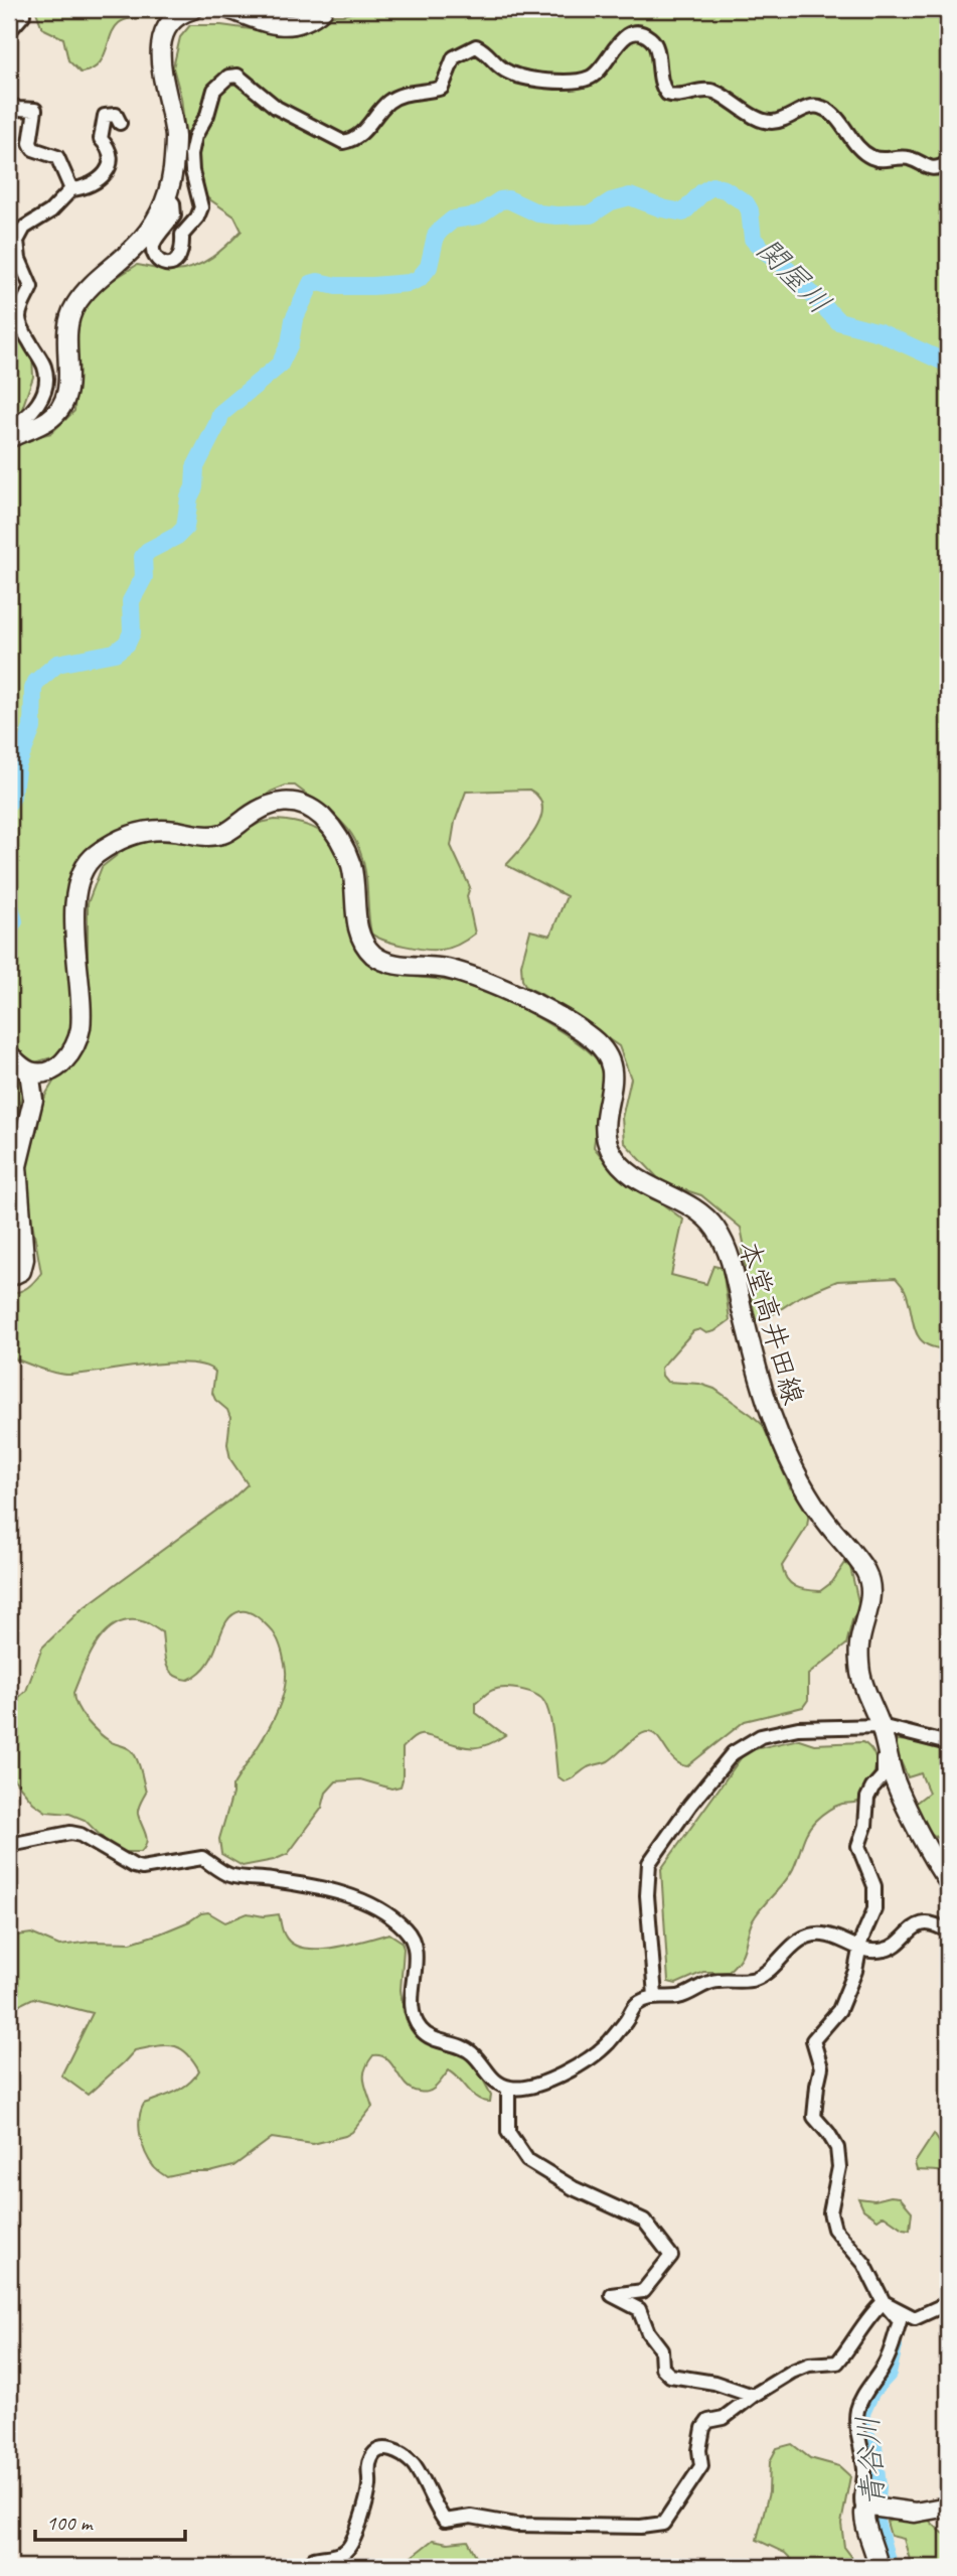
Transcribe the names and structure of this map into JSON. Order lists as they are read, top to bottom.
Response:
{
  "streets": {
    "main road": ["本堂高井田線"]
  },
  "water": ["関屋川", "青谷川"],
  "scale_bar": "100 m"
}
